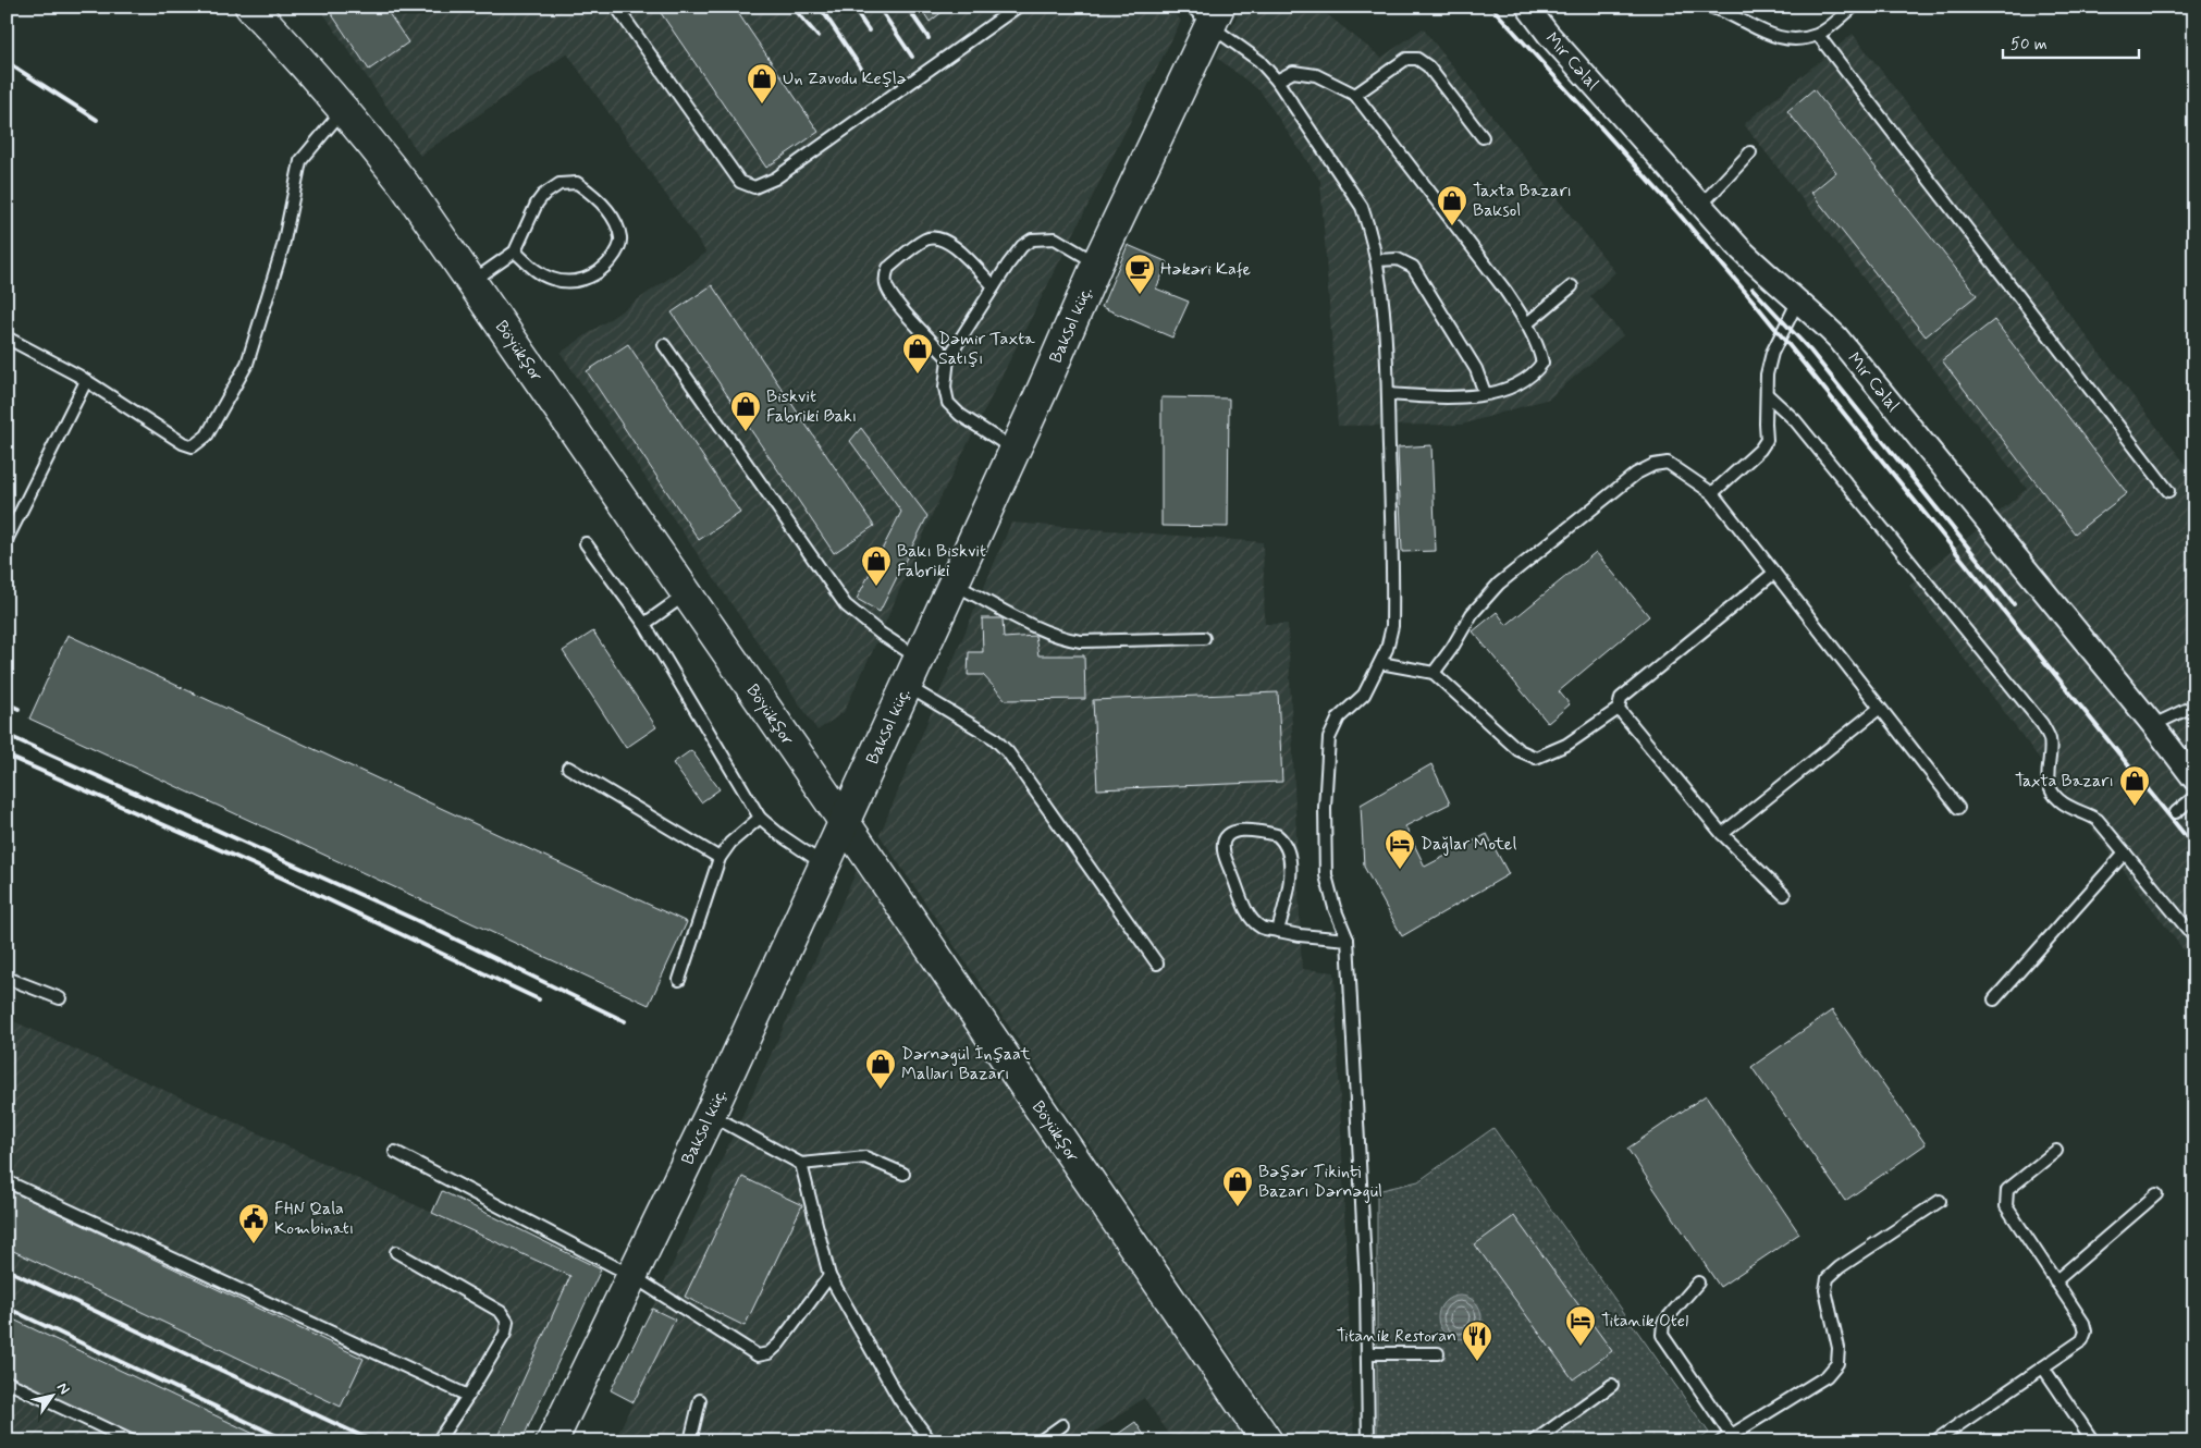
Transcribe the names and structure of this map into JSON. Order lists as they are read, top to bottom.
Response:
{
  "streets": {
    "street": ["Mir Cəlal", "Baksol küç.", "Böyükşor"]
  },
  "crossings": [
    ["Baksol küç.", "Böyükşor"]
  ],
  "places": {
    "shop": [
      "Un Zavodu Keşlə",
      "Taxta Bazarı Baksol",
      "Dəmir Taxta Satışı",
      "Biskvit Fabriki Bakı",
      "Bakı Biskvit Fabriki",
      "Taxta Bazarı",
      "Dərnəgül İnşaat Malları Bazarı",
      "Bəşər Tikinti Bazarı Dərnəgül"
    ],
    "cafe": ["Həkəri Kafe"],
    "hotel": ["Dağlar Motel", "Titanik Otel"],
    "public building": ["FHN Qala Kombinatı"],
    "restaurant": ["Titanik Restoran"]
  },
  "scale_bar": "50 m",
  "north": "top right"
}
